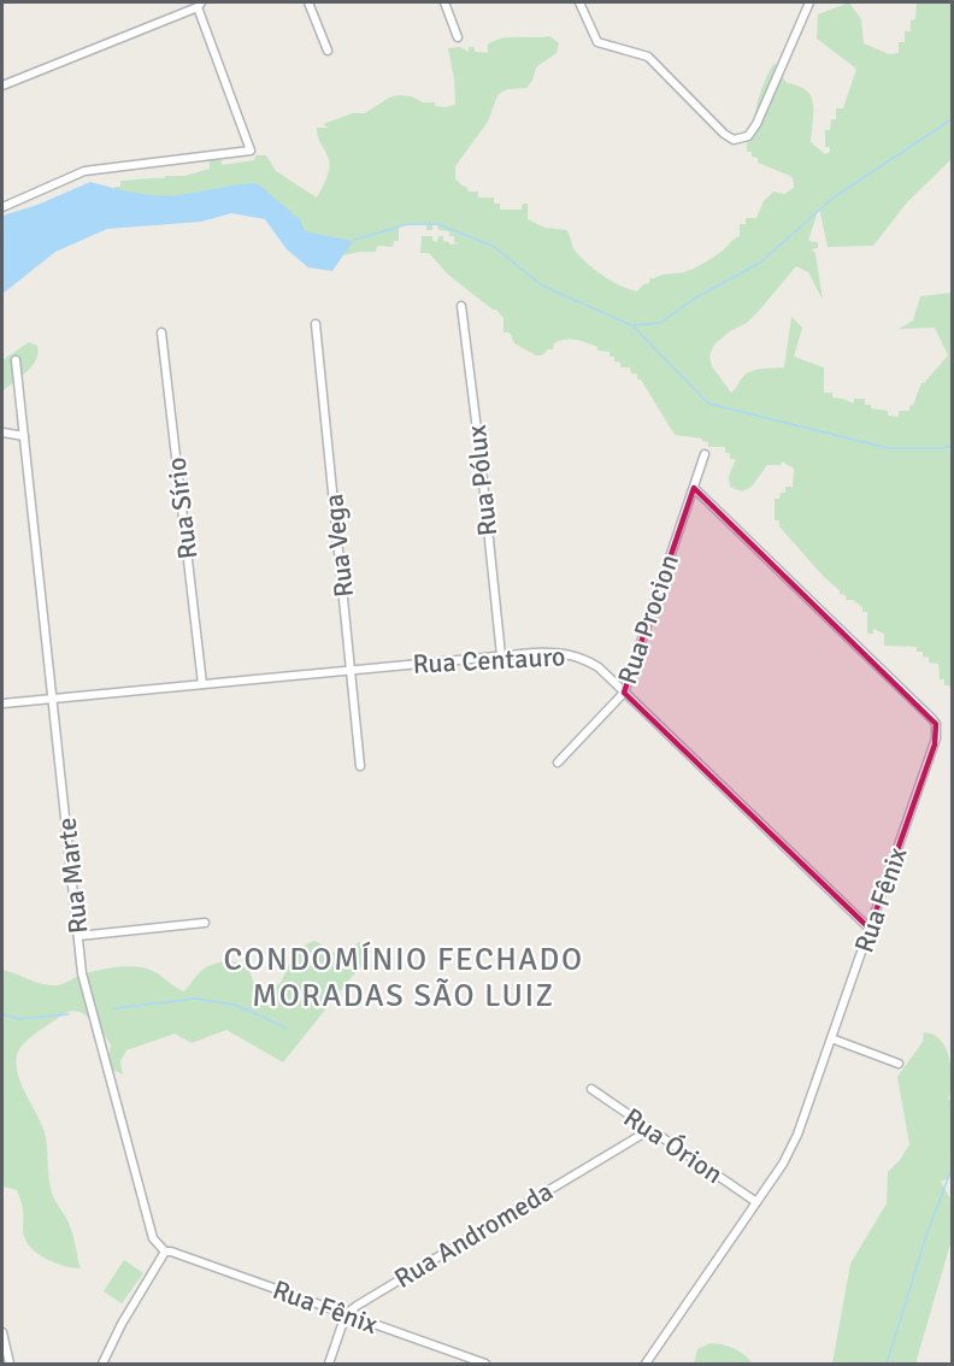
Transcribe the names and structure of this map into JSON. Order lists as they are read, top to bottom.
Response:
{
  "streets": {
    "street": [
      "Rua Pólux",
      "Rua Sírio",
      "Rua Vega",
      "Rua Procion",
      "Rua Centauro",
      "Rua Marte",
      "Rua Fênix",
      "Rua Órion",
      "Rua Andromeda"
    ]
  },
  "crossings": [
    ["Rua Pólux", "Rua Centauro"],
    ["Rua Sírio", "Rua Centauro"],
    ["Rua Vega", "Rua Centauro"],
    ["Rua Procion", "Rua Centauro"],
    ["Rua Procion", "Rua Fênix"],
    ["Rua Centauro", "Rua Marte"],
    ["Rua Centauro", "Rua Fênix"],
    ["Rua Marte", "Rua Fênix"],
    ["Rua Fênix", "Rua Órion"],
    ["Rua Fênix", "Rua Andromeda"],
    ["Rua Órion", "Rua Andromeda"]
  ],
  "districts": ["CONDOMÍNIO FECHADO MORADAS SÃO LUIZ"]
}
